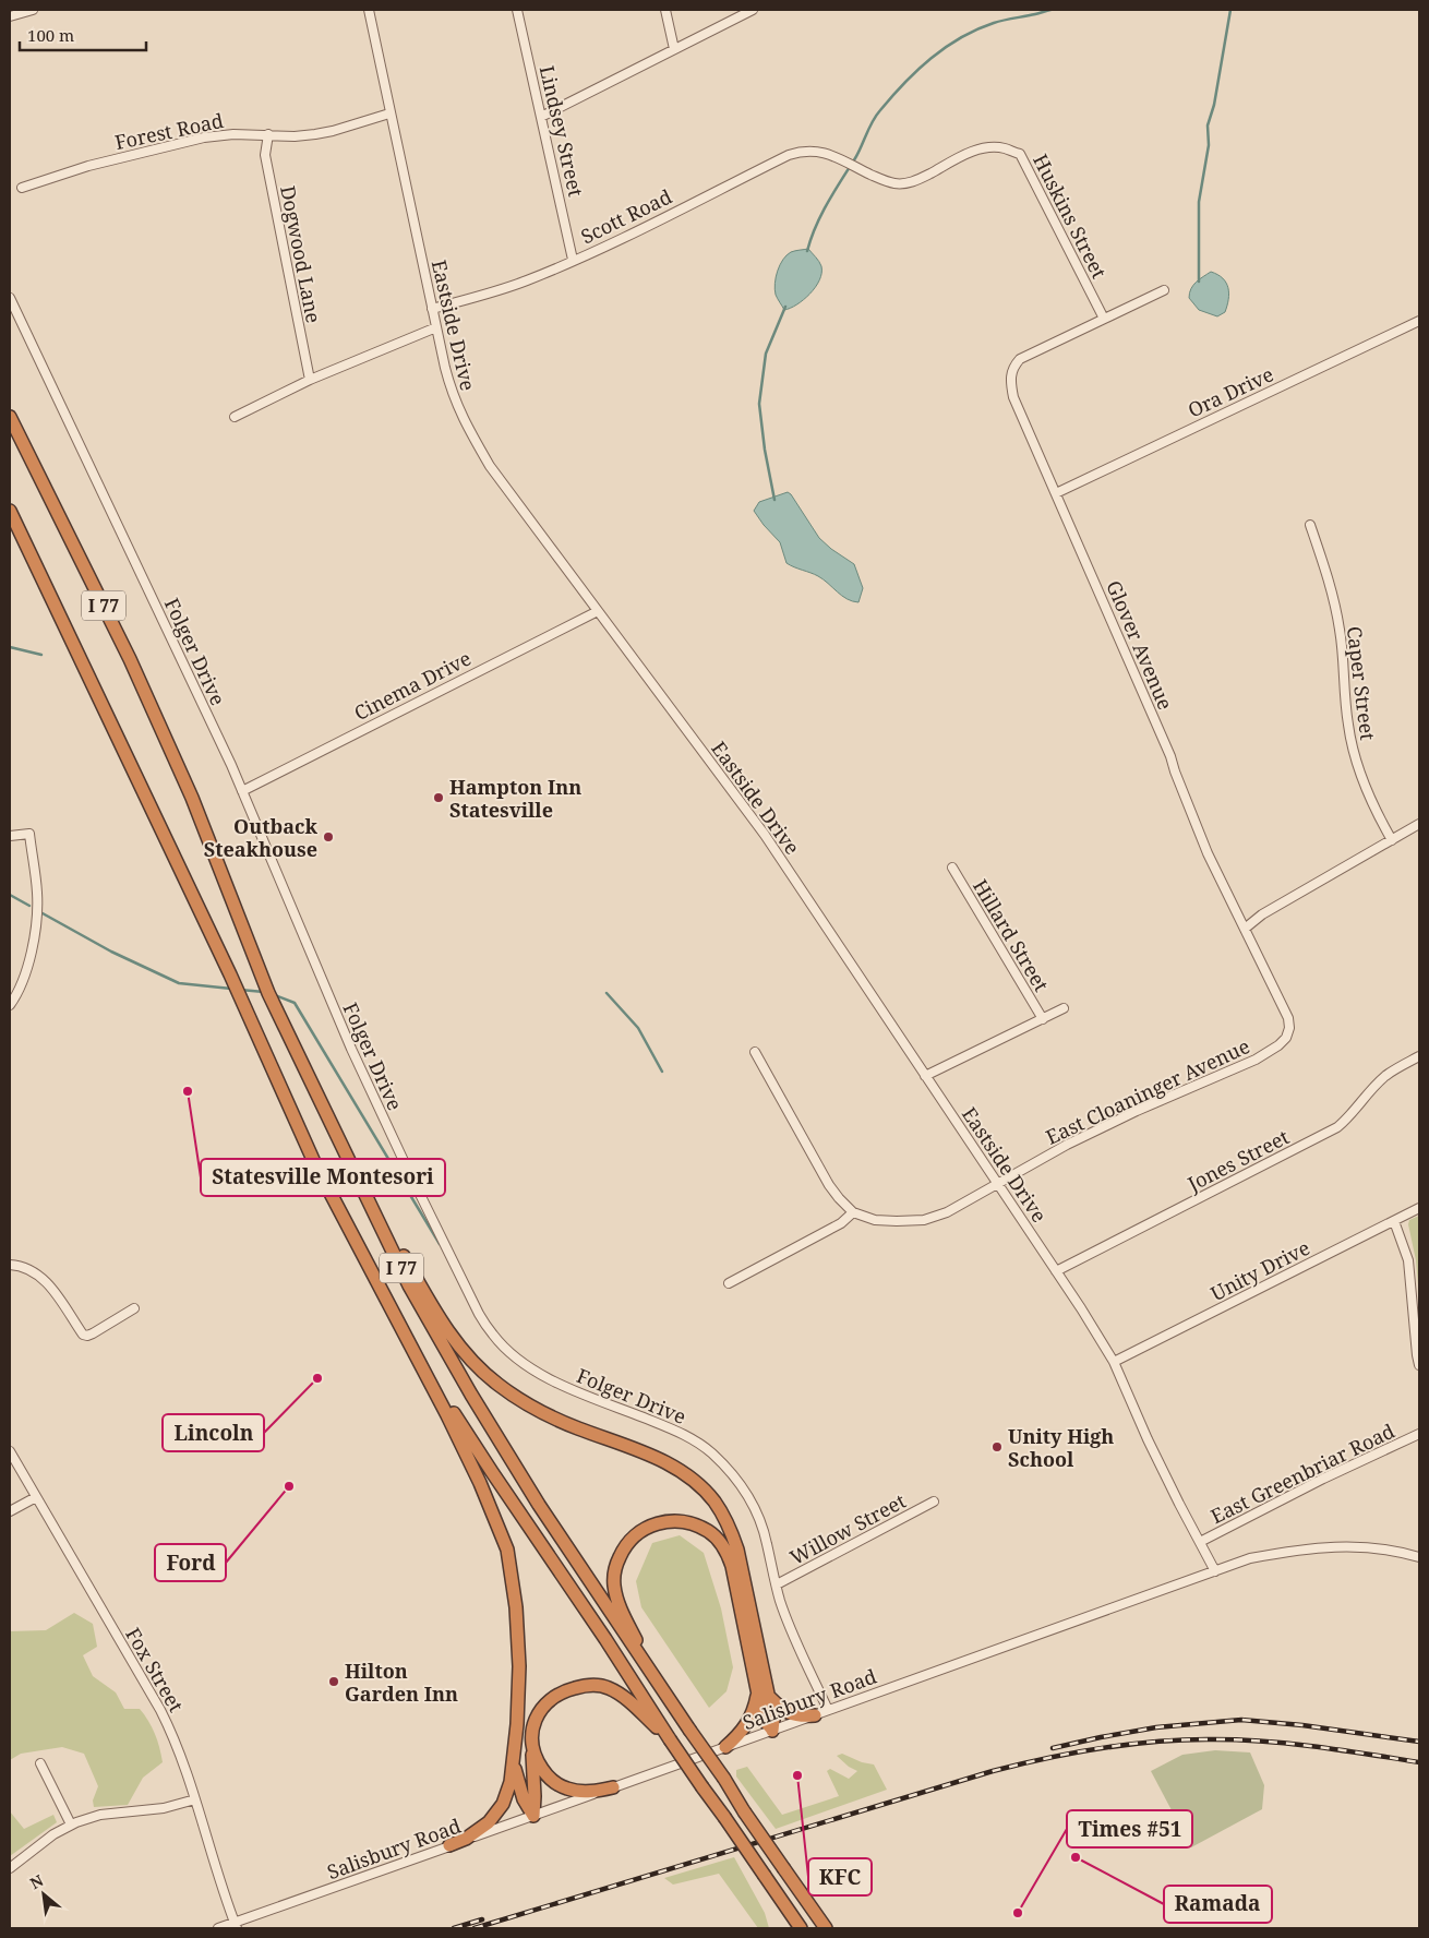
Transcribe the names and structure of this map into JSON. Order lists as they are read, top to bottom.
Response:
{
  "streets": {
    "highway": ["I 77"],
    "street": [
      "Forest Road",
      "Lindsey Street",
      "Scott Road",
      "Huskins Street",
      "Dogwood Lane",
      "Eastside Drive",
      "Ora Drive",
      "Glover Avenue",
      "Folger Drive",
      "Caper Street",
      "Cinema Drive",
      "Hillard Street",
      "East Cloaninger Avenue",
      "Jones Street",
      "Unity Drive",
      "East Greenbriar Road",
      "Willow Street",
      "Fox Street",
      "Salisbury Road"
    ]
  },
  "crossings": [
    ["Forest Road", "Dogwood Lane"],
    ["Forest Road", "Eastside Drive"],
    ["Lindsey Street", "Scott Road"],
    ["Scott Road", "Huskins Street"],
    ["Scott Road", "Eastside Drive"],
    ["Huskins Street", "Glover Avenue"],
    ["Eastside Drive", "Cinema Drive"],
    ["Eastside Drive", "East Cloaninger Avenue"],
    ["Eastside Drive", "Jones Street"],
    ["Eastside Drive", "Unity Drive"],
    ["Eastside Drive", "East Greenbriar Road"],
    ["Eastside Drive", "Salisbury Road"],
    ["Ora Drive", "Glover Avenue"],
    ["Glover Avenue", "East Cloaninger Avenue"],
    ["Folger Drive", "Cinema Drive"],
    ["Folger Drive", "Willow Street"],
    ["Folger Drive", "Salisbury Road"],
    ["Fox Street", "Salisbury Road"]
  ],
  "places": [
    "Hampton Inn Statesville",
    "Outback Steakhouse",
    "Statesville Montesori",
    "Lincoln",
    "Unity High School",
    "Ford",
    "Hilton Garden Inn",
    "KFC",
    "Ramada",
    "Times #51"
  ],
  "scale_bar": "100 m",
  "north": "top left"
}
